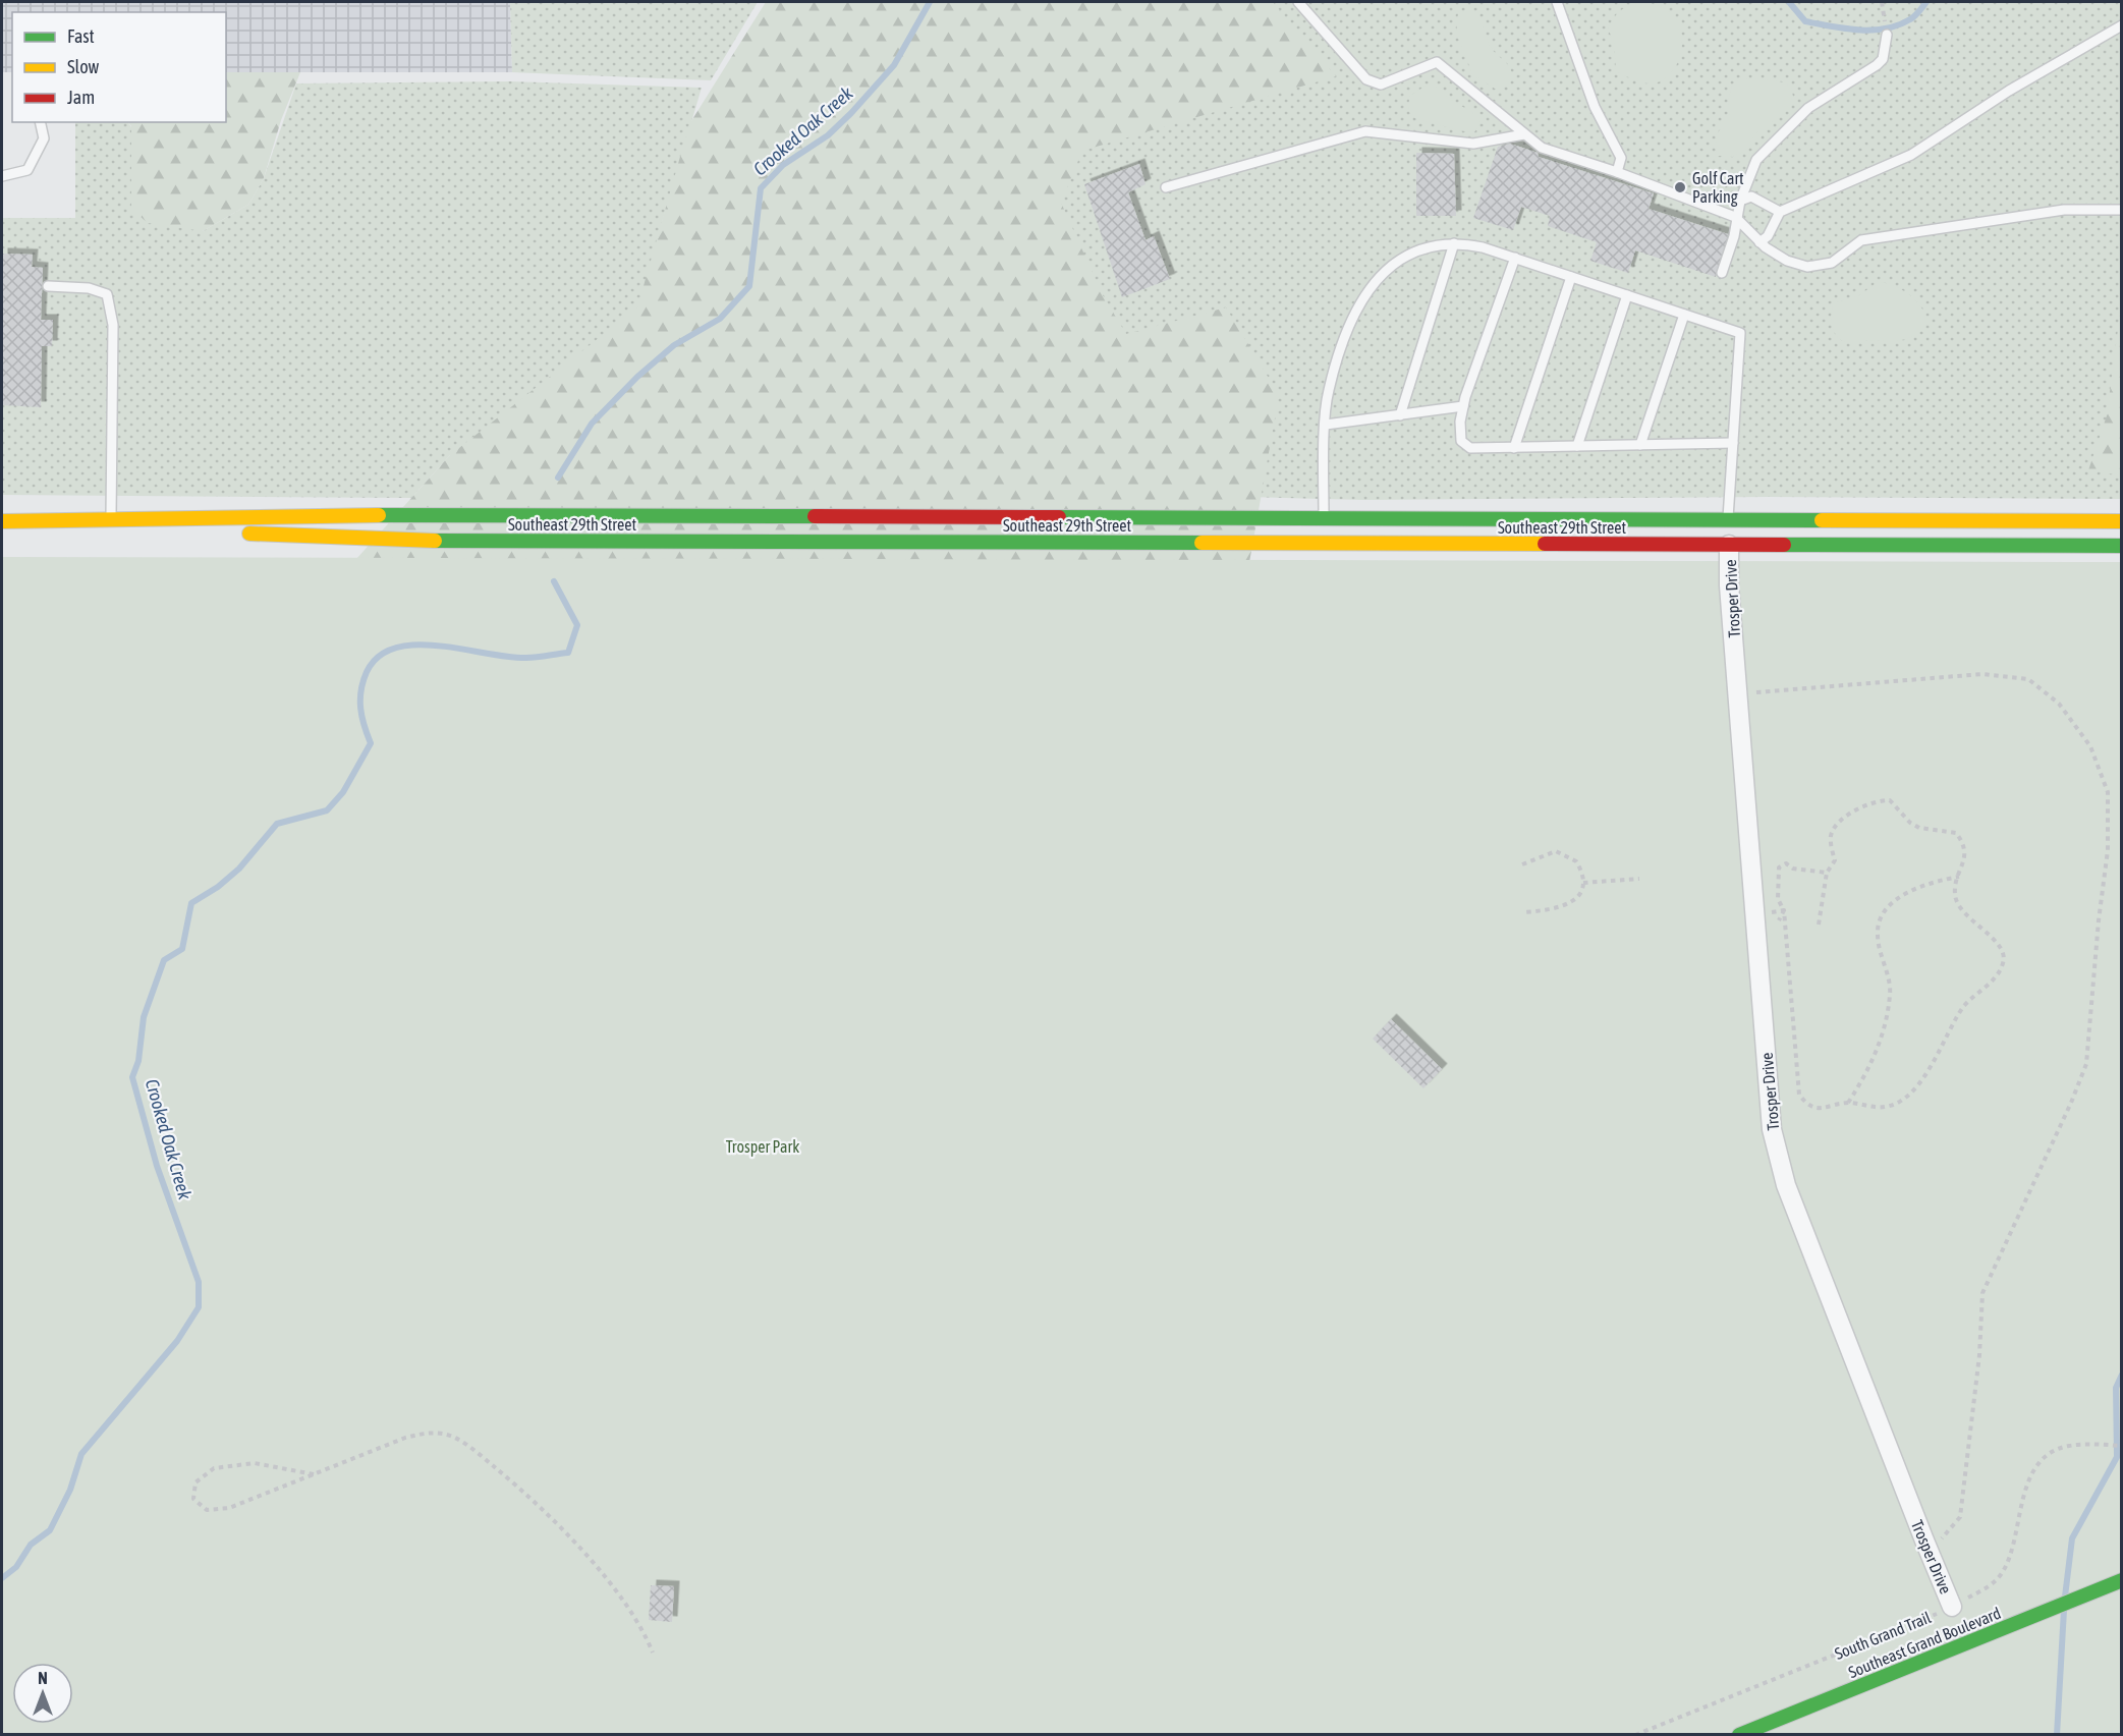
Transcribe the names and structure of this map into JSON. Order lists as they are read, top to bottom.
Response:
{
  "streets": {
    "main road": ["Southeast 29th Street", "Southeast Grand Boulevard"],
    "street": ["Trosper Drive"],
    "path": ["South Grand Trail"]
  },
  "crossings": [
    ["Southeast 29th Street", "Trosper Drive"],
    ["Trosper Drive", "South Grand Trail"]
  ],
  "water": ["Crooked Oak Creek"],
  "parks": ["Trosper Park"],
  "places": ["Golf Cart Parking"],
  "legend": ["Fast", "Slow", "Jam"],
  "north": "top"
}
